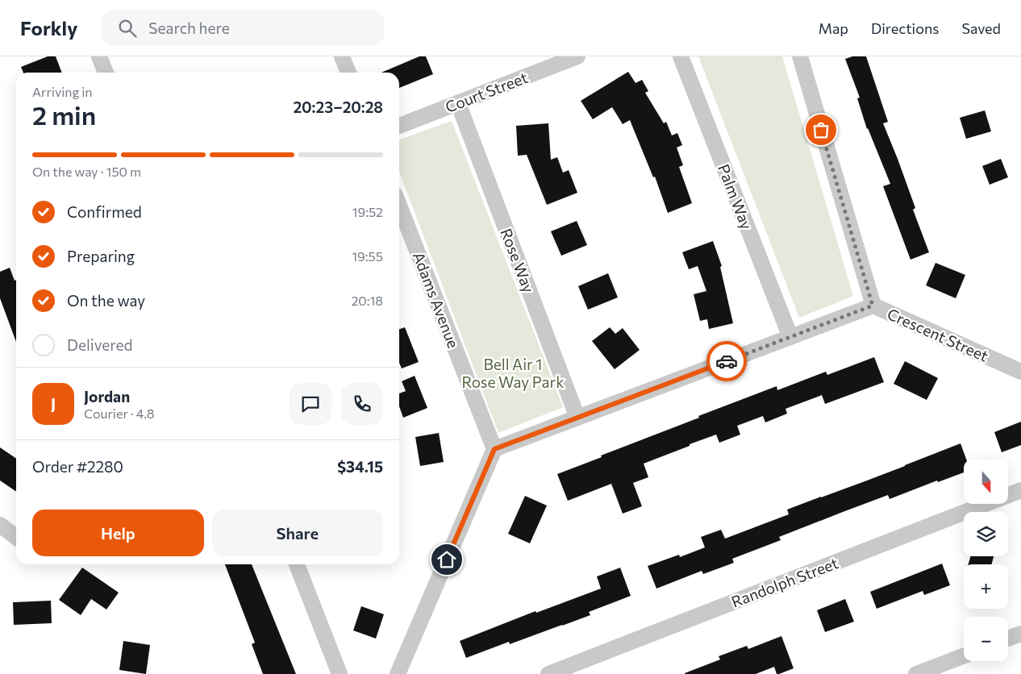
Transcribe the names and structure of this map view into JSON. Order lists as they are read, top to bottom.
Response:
{
  "streets": {
    "street": [
      "Court Street",
      "Palm Way",
      "Rose Way",
      "Adams Avenue",
      "Crescent Street",
      "Randolph Street"
    ]
  },
  "crossings": [
    ["Court Street", "Rose Way"],
    ["Palm Way", "Crescent Street"],
    ["Rose Way", "Crescent Street"],
    ["Adams Avenue", "Crescent Street"]
  ],
  "parks": ["Bell Air 1 Rose Way Park"],
  "north": "bottom",
  "page": {
    "header": "Forkly",
    "search": "Search here",
    "nav": ["Map", "Directions", "Saved"],
    "heading": ["2 min", "Arriving in", "20:23–20:28"],
    "panel": [
      "Jordan",
      "Courier · 4.8",
      "Order #2280",
      "$34.15"
    ],
    "bar": "On the way · 150 m",
    "list": [
      ["Confirmed", "19:52"],
      ["Preparing", "19:55"],
      ["On the way", "20:18"],
      "Delivered"
    ],
    "round": "J",
    "map_buttons": ["+", "−"],
    "buttons": ["Help", "Share"]
  }
}
